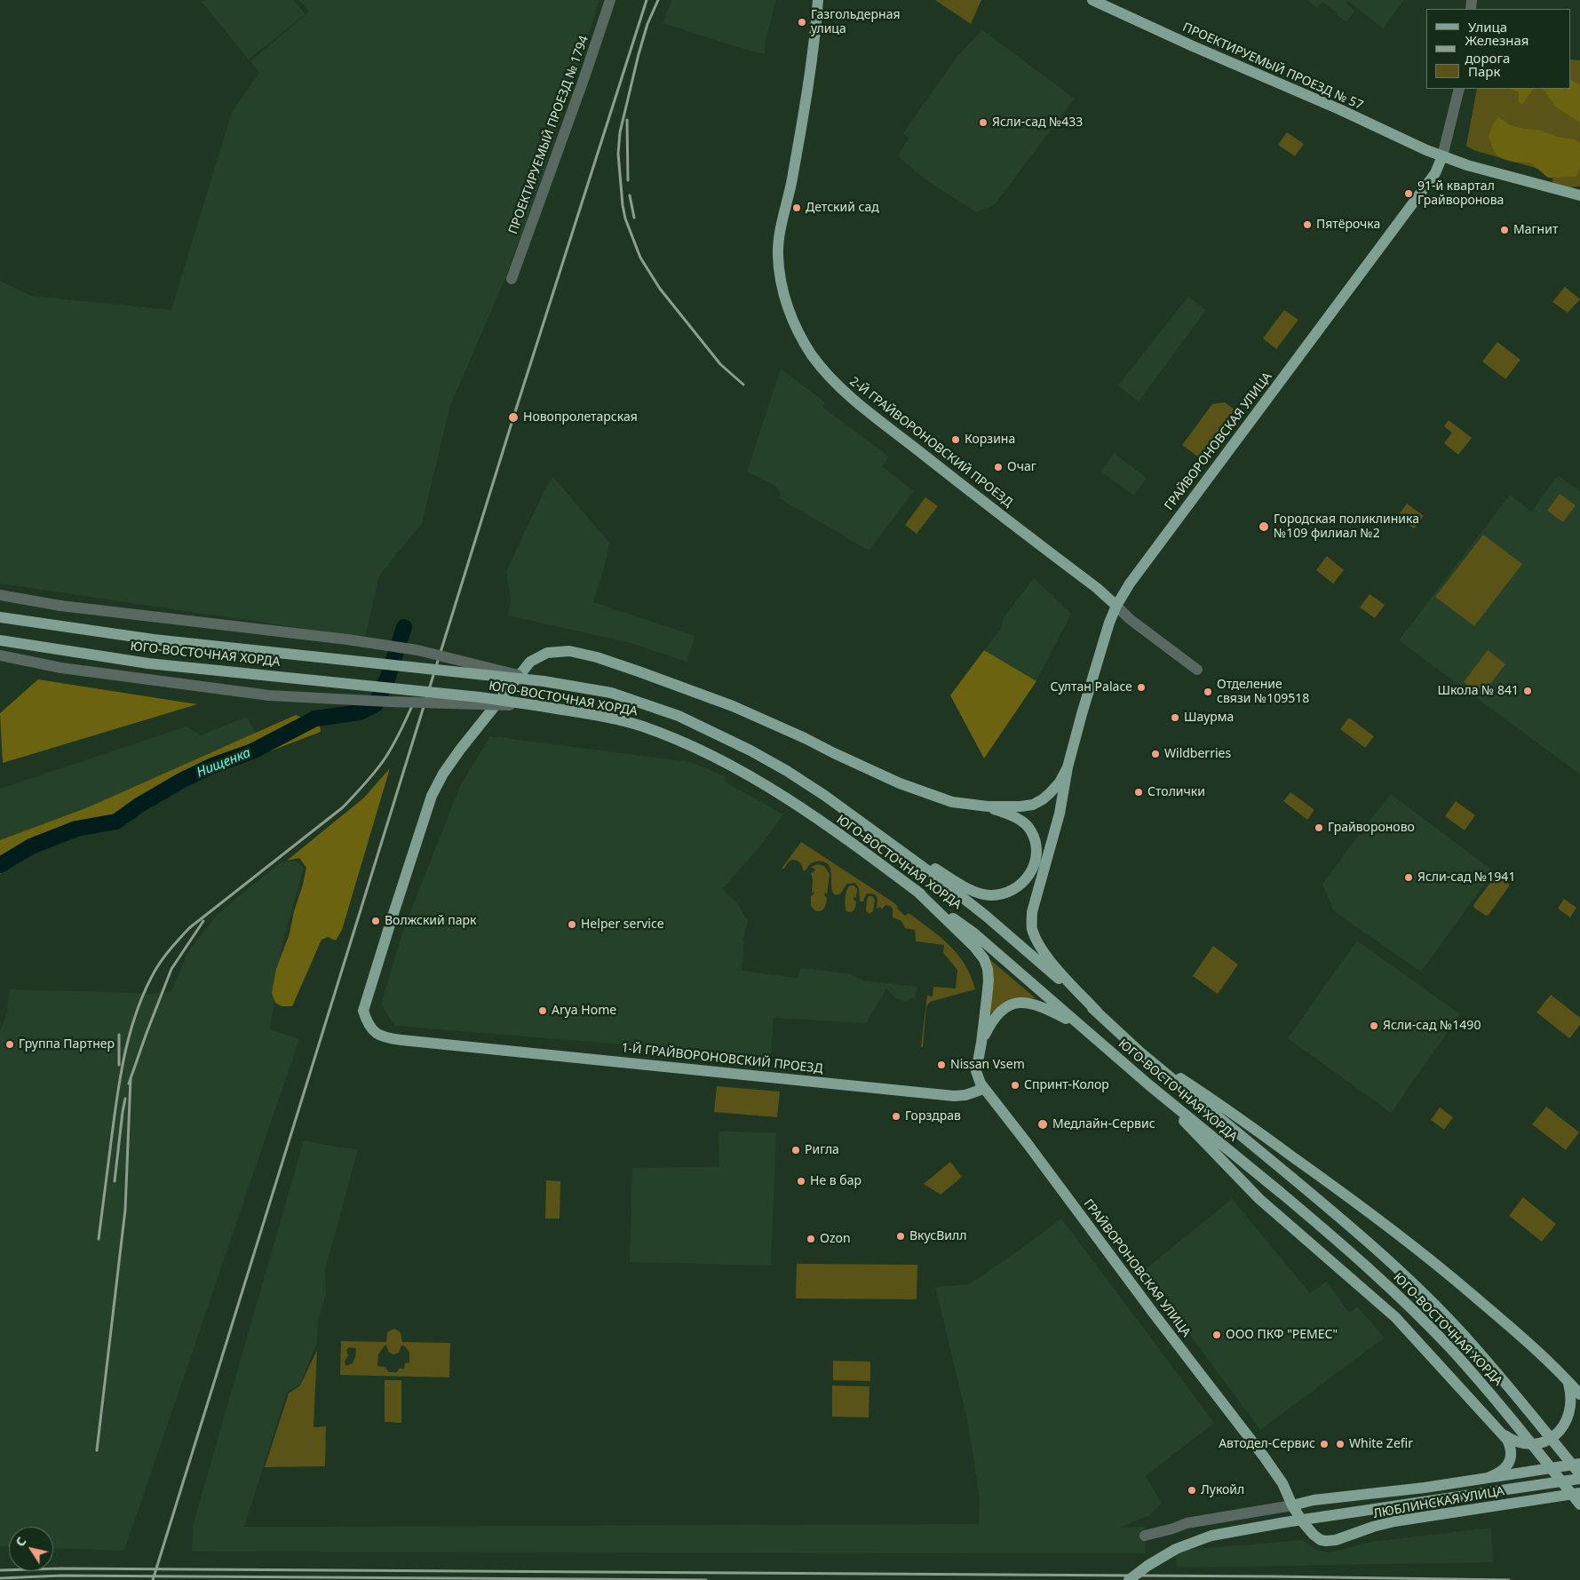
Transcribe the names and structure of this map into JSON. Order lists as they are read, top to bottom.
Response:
{
  "streets": {
    "main road": [
      "ПРОЕКТИРУЕМЫЙ ПРОЕЗД № 57",
      "ГРАЙВОРОНОВСКАЯ УЛИЦА",
      "2-Й ГРАЙВОРОНОВСКИЙ ПРОЕЗД",
      "ЮГО-ВОСТОЧНАЯ ХОРДА",
      "1-Й ГРАЙВОРОНОВСКИЙ ПРОЕЗД",
      "ЛЮБЛИНСКАЯ УЛИЦА"
    ],
    "street": ["ПРОЕКТИРУЕМЫЙ ПРОЕЗД № 1794"]
  },
  "crossings": [
    ["ПРОЕКТИРУЕМЫЙ ПРОЕЗД № 57", "ГРАЙВОРОНОВСКАЯ УЛИЦА"],
    ["ГРАЙВОРОНОВСКАЯ УЛИЦА", "2-Й ГРАЙВОРОНОВСКИЙ ПРОЕЗД"],
    ["ГРАЙВОРОНОВСКАЯ УЛИЦА", "1-Й ГРАЙВОРОНОВСКИЙ ПРОЕЗД"],
    ["ГРАЙВОРОНОВСКАЯ УЛИЦА", "ЛЮБЛИНСКАЯ УЛИЦА"]
  ],
  "water": ["Нищенка"],
  "places": [
    "Газгольдерная улица",
    "Ясли-сад №433",
    "91-й квартал Грайворонова",
    "Детский сад",
    "Пятёрочка",
    "Магнит",
    "Новопролетарская",
    "Корзина",
    "Очаг",
    "Городская поликлиника №109 филиал №2",
    "Султан Palace",
    "Школа № 841",
    "Отделение связи №109518",
    "Шаурма",
    "Wildberries",
    "Столички",
    "Грайвороново",
    "Ясли-сад №1941",
    "Волжский парк",
    "Helper service",
    "Arya Home",
    "Ясли-сад №1490",
    "Группа Партнер",
    "Nissan Vsem",
    "Спринт-Колор",
    "Горздрав",
    "Медлайн-Сервис",
    "Ригла",
    "Не в бар",
    "ВкусВилл",
    "Ozon",
    "ООО ПКФ \"РЕМЕС\"",
    "Автодел-Сервис",
    "White Zefir",
    "Лукойл"
  ],
  "legend": ["Улица", "Железная дорога", "Парк"],
  "north": "top left"
}
